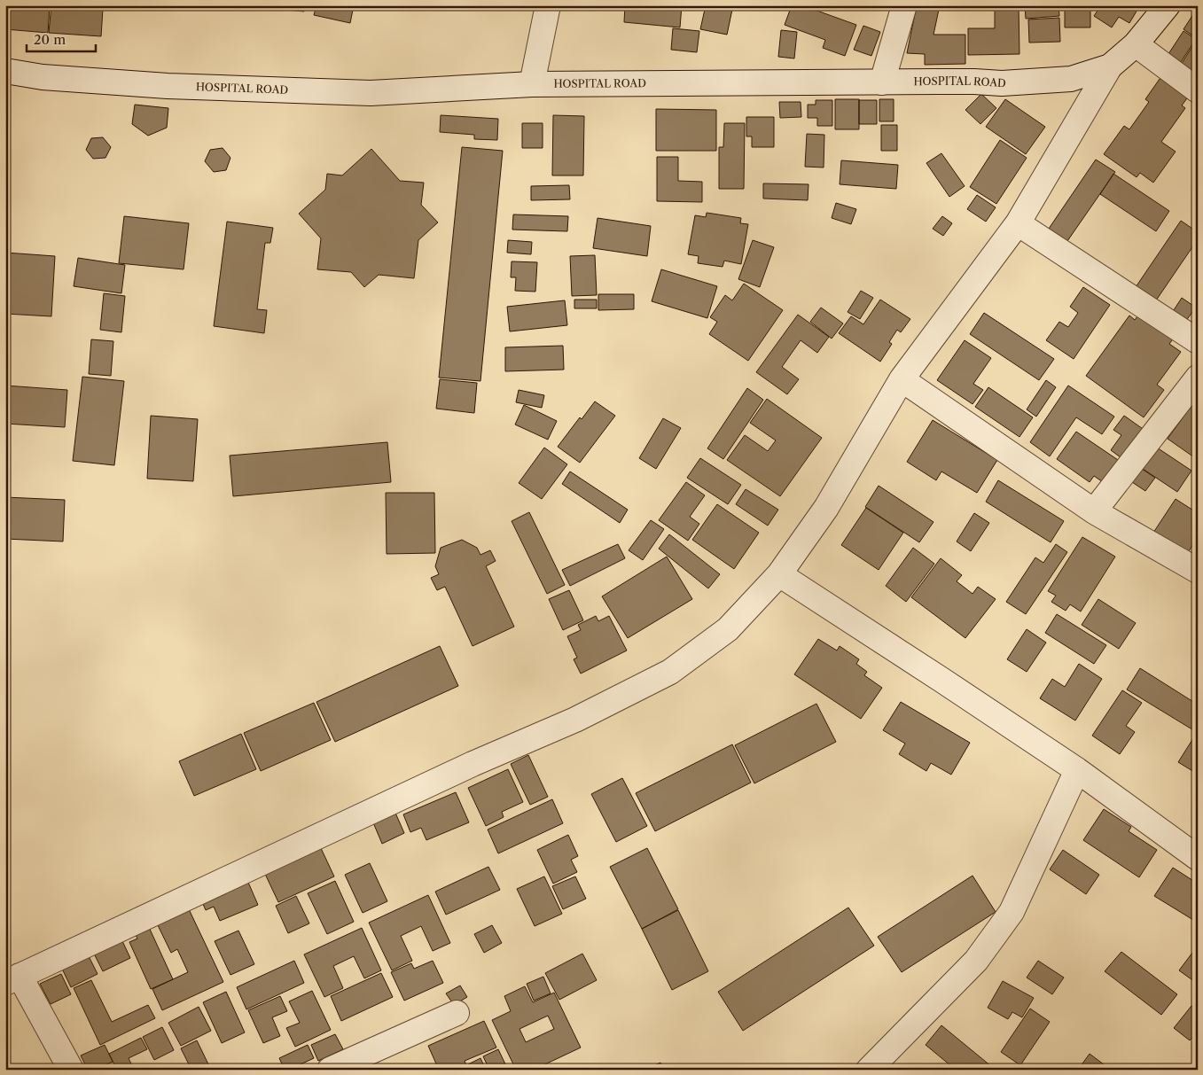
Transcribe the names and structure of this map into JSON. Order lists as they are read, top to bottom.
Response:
{
  "streets": {
    "street": ["HOSPITAL ROAD"]
  },
  "scale_bar": "20 m"
}
